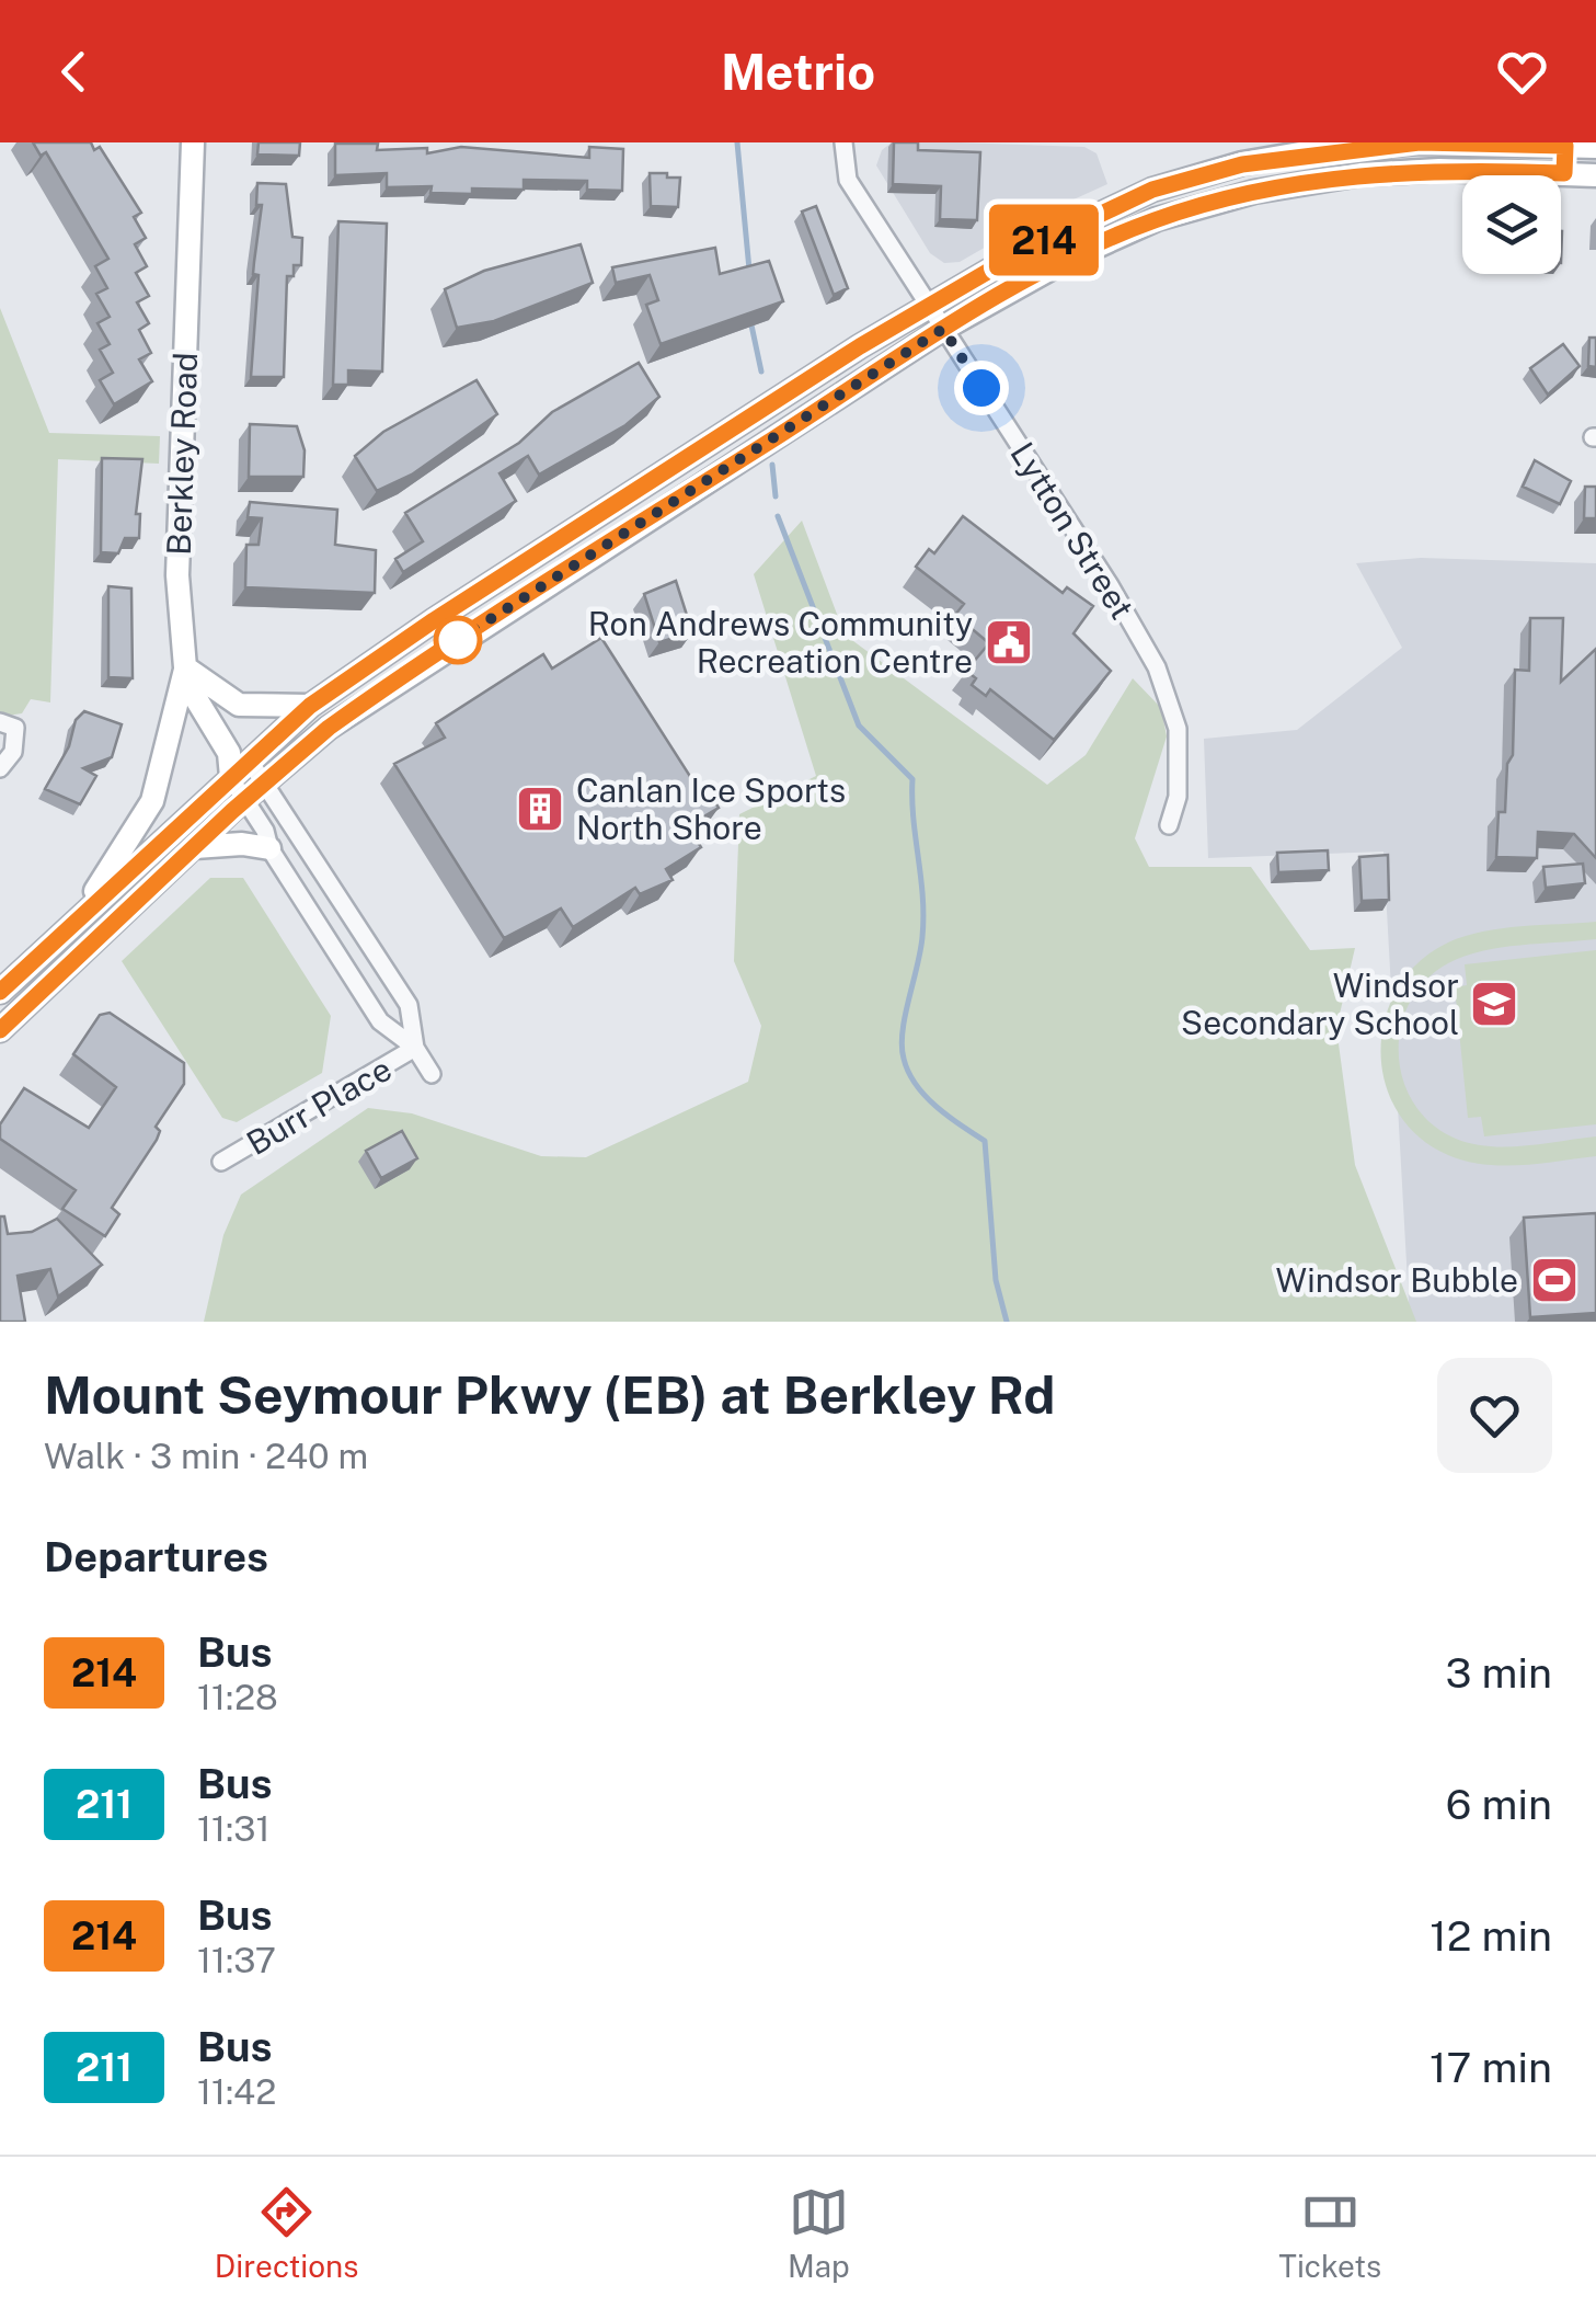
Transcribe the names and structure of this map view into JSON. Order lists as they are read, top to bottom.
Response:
{
  "streets": {
    "main road": ["Berkley Road"],
    "street": ["Lytton Street", "Burr Place"]
  },
  "crossings": [
    ["Berkley Road", "Burr Place"]
  ],
  "places": {
    "public building": ["Ron Andrews Community Recreation Centre"],
    "building": ["Canlan Ice Sports North Shore"],
    "school or university": ["Windsor Secondary School"],
    "sports": ["Windsor Bubble"]
  },
  "lines": ["bus line 214"],
  "page": {
    "header": "Metrio",
    "on_map": "214",
    "heading": [
      ["Mount Seymour Pkwy (EB) at Berkley Rd", "Walk · 3 min · 240 m"],
      "Departures"
    ],
    "list": [
      {
        "mark": "214",
        "name": "Bus",
        "note": "11:28",
        "value": "3 min"
      },
      {
        "mark": "211",
        "name": "Bus",
        "note": "11:31",
        "value": "6 min"
      },
      {
        "mark": "214",
        "name": "Bus",
        "note": "11:37",
        "value": "12 min"
      },
      {
        "mark": "211",
        "name": "Bus",
        "note": "11:42",
        "value": "17 min"
      }
    ],
    "tabs": ["Directions", "Map", "Tickets"]
  }
}
